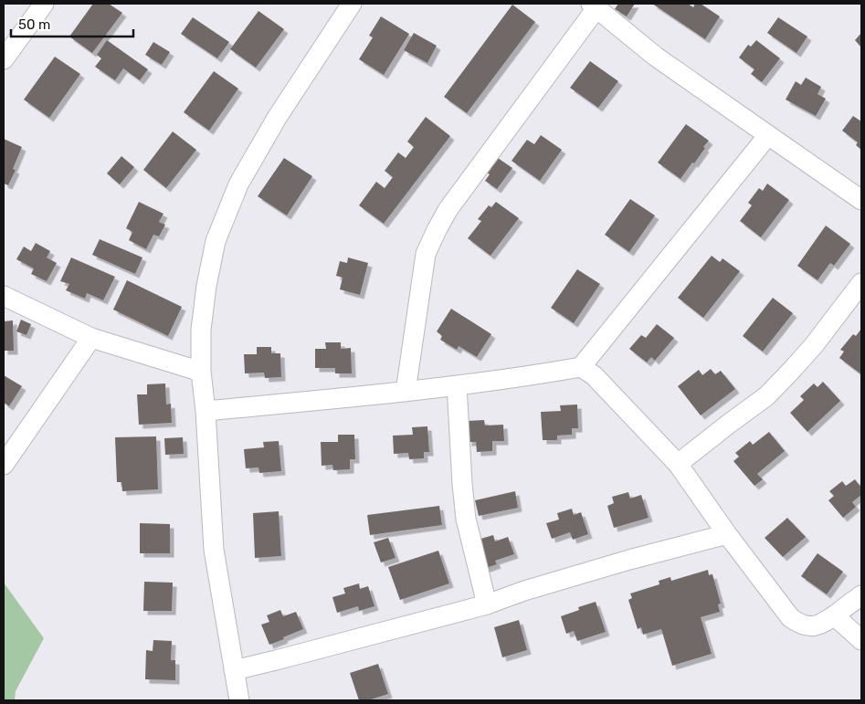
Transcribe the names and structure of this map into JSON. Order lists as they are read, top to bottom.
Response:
{
  "scale_bar": "50 m"
}
